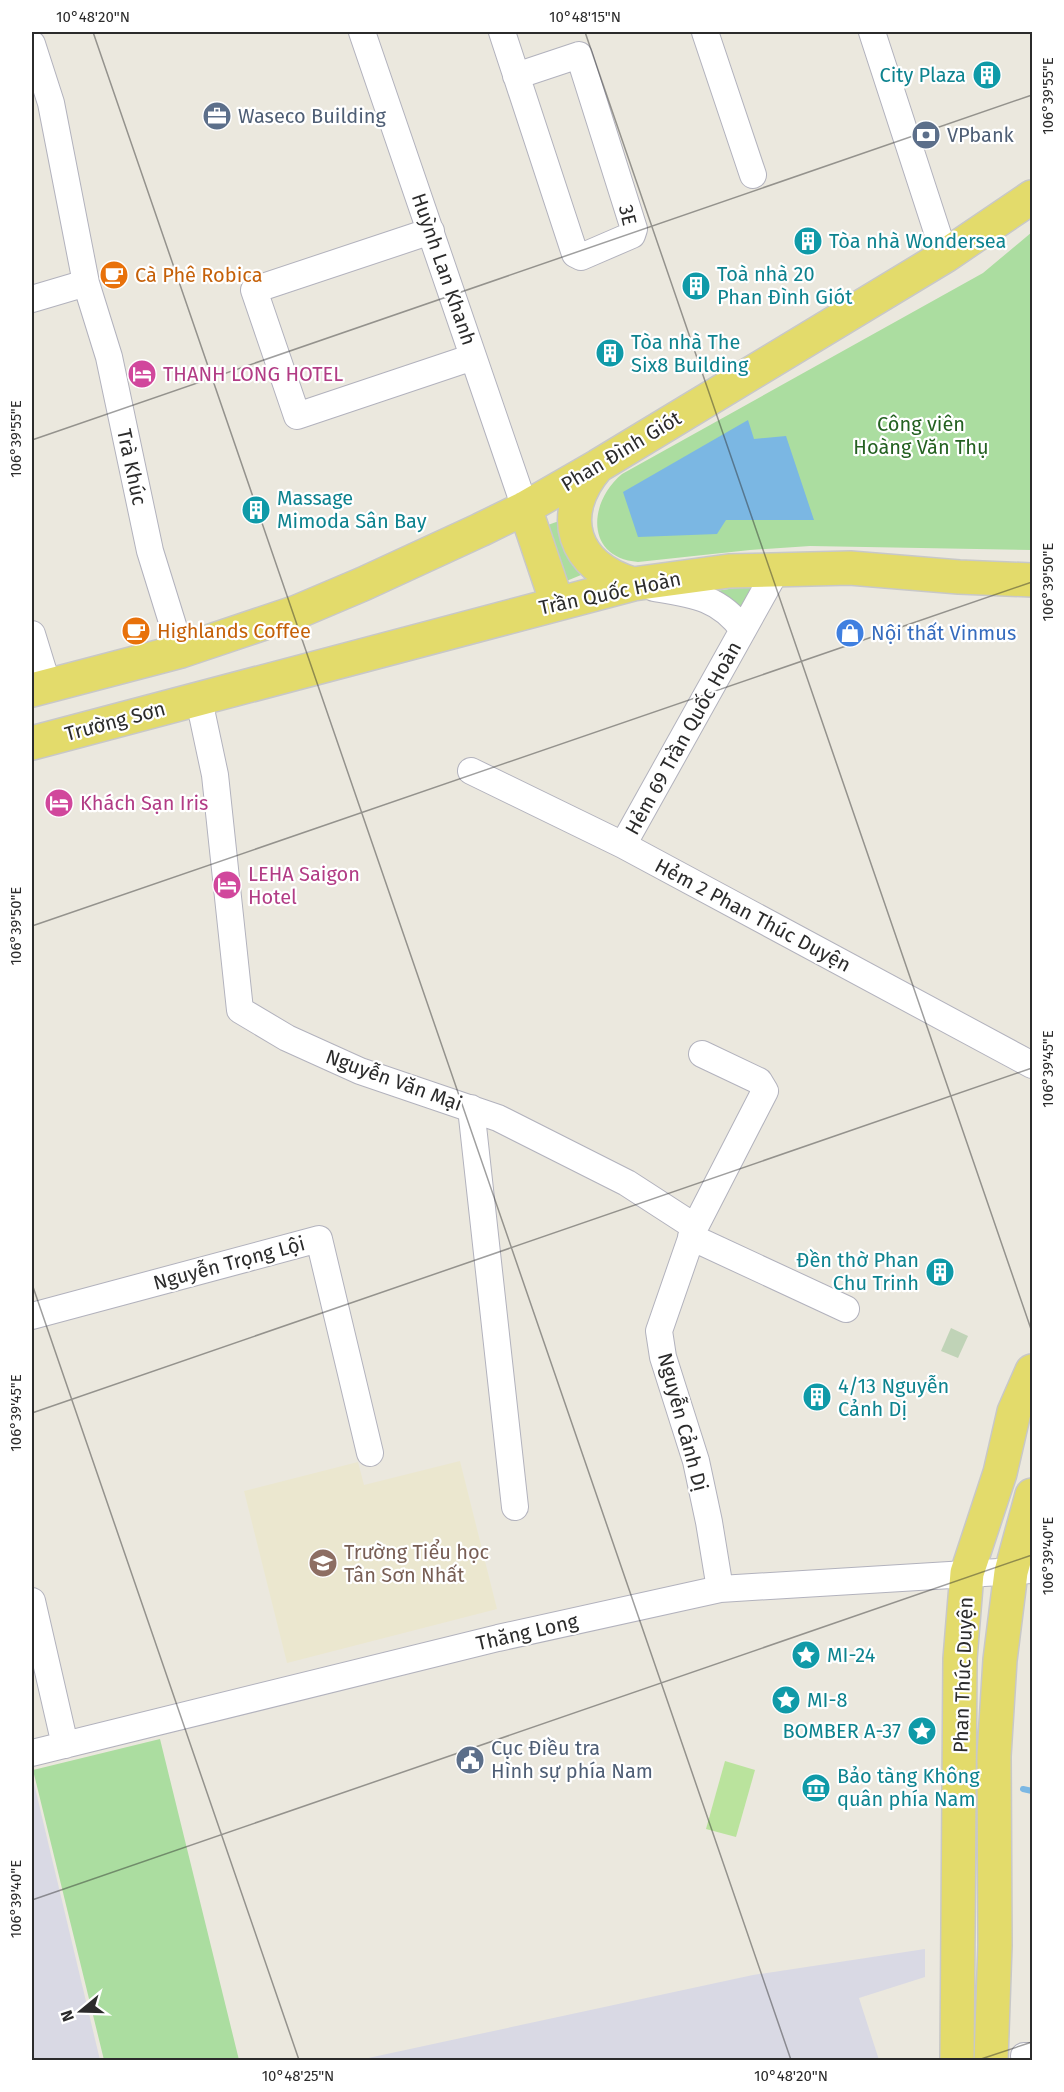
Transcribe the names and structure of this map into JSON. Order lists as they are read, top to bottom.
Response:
{
  "streets": {
    "main road": [
      "Phan Đình Giót",
      "Trần Quốc Hoàn",
      "Trường Sơn",
      "Phan Thúc Duyện"
    ],
    "street": [
      "3E",
      "Huỳnh Lan Khanh",
      "Trà Khúc",
      "Hẻm 69 Trần Quốc Hoàn",
      "Hẻm 2 Phan Thúc Duyện",
      "Nguyễn Văn Mại",
      "Nguyễn Trọng Lội",
      "Nguyễn Cảnh Dị",
      "Thăng Long"
    ]
  },
  "crossings": [
    ["Huỳnh Lan Khanh", "Phan Đình Giót"],
    ["Phan Đình Giót", "Trà Khúc"],
    ["Trần Quốc Hoàn", "Trường Sơn"],
    ["Trần Quốc Hoàn", "Hẻm 69 Trần Quốc Hoàn"],
    ["Trần Quốc Hoàn", "Nguyễn Văn Mại"],
    ["Trường Sơn", "Nguyễn Văn Mại"],
    ["Hẻm 69 Trần Quốc Hoàn", "Hẻm 2 Phan Thúc Duyện"],
    ["Nguyễn Cảnh Dị", "Thăng Long"],
    ["Thăng Long", "Phan Thúc Duyện"]
  ],
  "parks": ["Công viên Hoàng Văn Thụ"],
  "places": {
    "building": [
      "City Plaza",
      "Tòa nhà Wondersea",
      "Toà nhà 20 Phan Đình Giót",
      "Tòa nhà The Six8 Building",
      "Massage Mimoda Sân Bay",
      "Đền thờ Phan Chu Trinh",
      "4/13 Nguyễn Cảnh Dị"
    ],
    "office": ["Waseco Building"],
    "bank": ["VPbank"],
    "cafe": ["Cà Phê Robica", "Highlands Coffee"],
    "hotel": ["THANH LONG HOTEL", "Khách Sạn Iris", "LEHA Saigon Hotel"],
    "shop": ["Nội thất Vinmus"],
    "school or university": ["Trường Tiểu học Tân Sơn Nhất"],
    "place": ["MI-24", "MI-8", "BOMBER A-37"],
    "public building": ["Cục Điều tra Hình sự phía Nam"],
    "museum": ["Bảo tàng Không quân phía Nam"]
  },
  "north": "left",
  "coordinates": [
    "10°48'20\"N",
    "10°48'15\"N",
    "106°39'55\"E",
    "106°39'50\"E",
    "106°39'45\"E",
    "106°39'40\"E",
    "10°48'25\"N"
  ]
}
